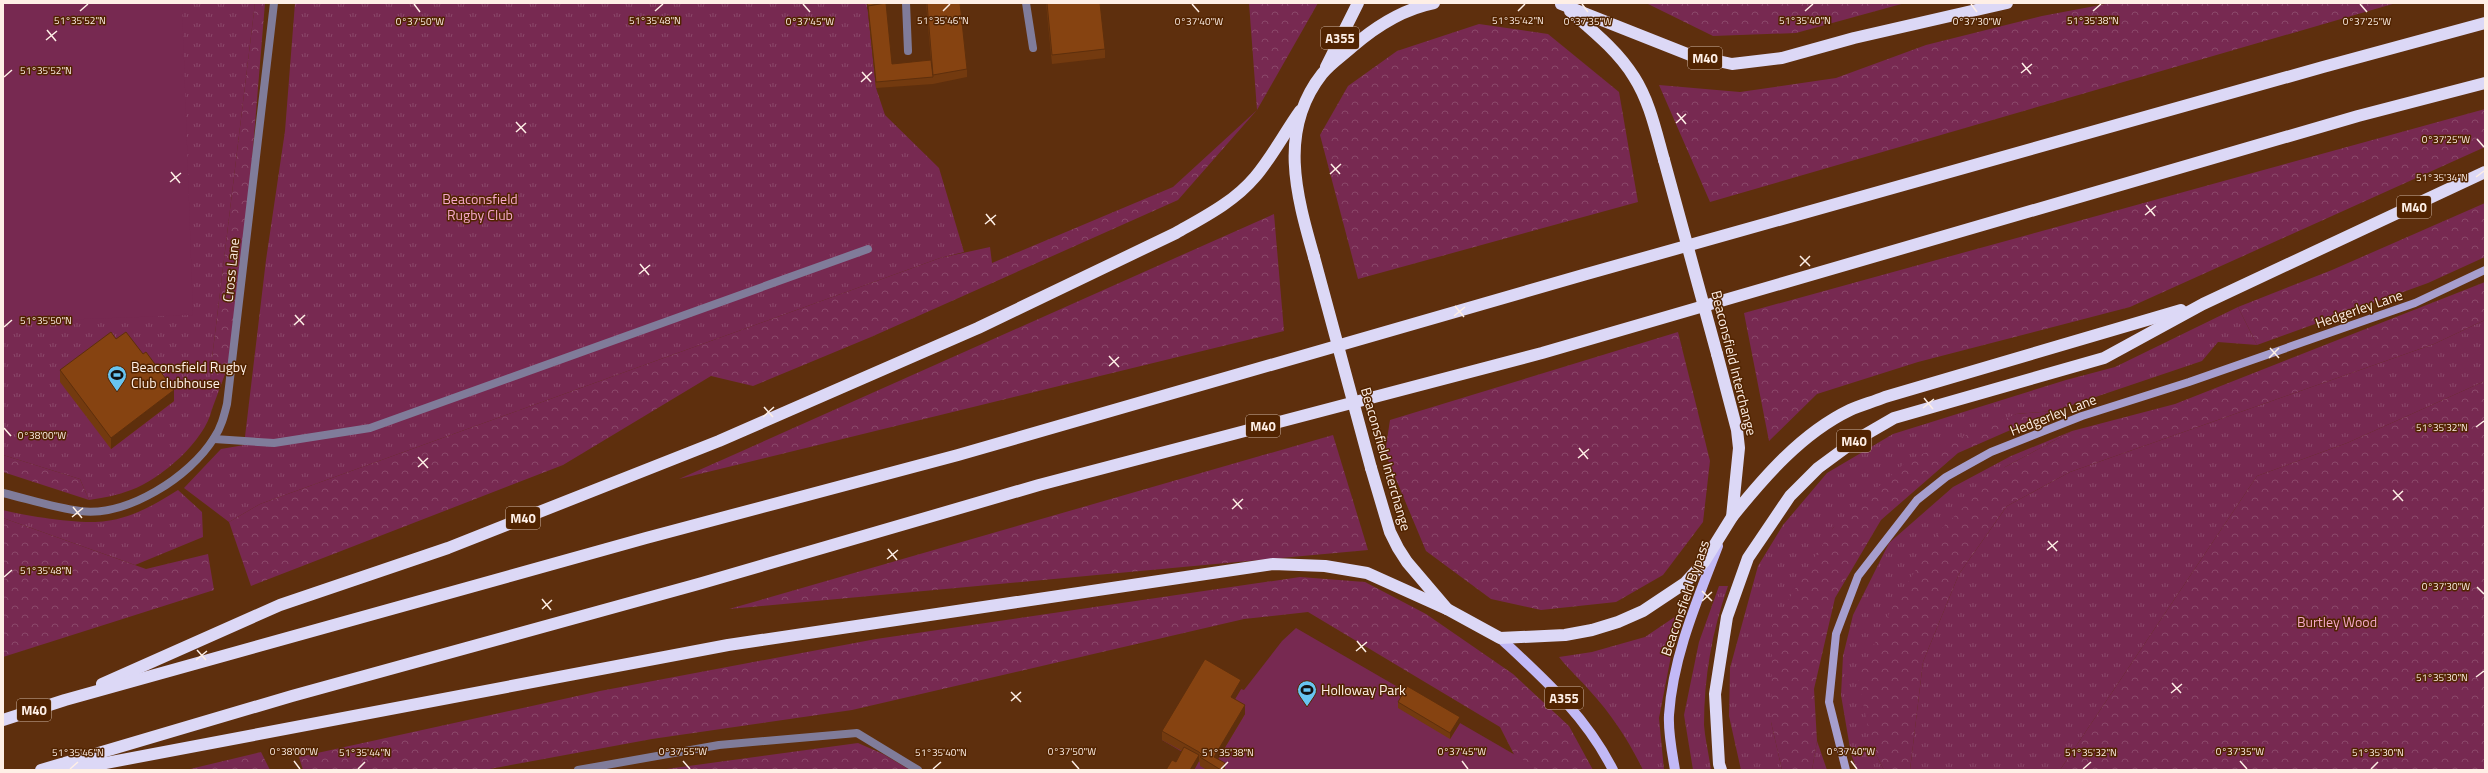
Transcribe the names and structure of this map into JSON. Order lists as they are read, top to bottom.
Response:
{
  "streets": {
    "highway": ["A355", "M40", "Beaconsfield Interchange"],
    "main road": ["Beaconsfield Bypass"],
    "street": ["Cross Lane", "Hedgerley Lane"]
  },
  "crossings": [
    ["A355", "Beaconsfield Interchange"],
    ["M40", "Beaconsfield Interchange"],
    ["Beaconsfield Interchange", "Beaconsfield Bypass"]
  ],
  "parks": ["Beaconsfield Rugby Club", "Burtley Wood"],
  "places": {
    "sports": ["Beaconsfield Rugby Club clubhouse", "Holloway Park"]
  },
  "coordinates": [
    "51°35'52\"N",
    "51°35'48\"N",
    "51°35'46\"N",
    "51°35'42\"N",
    "51°35'40\"N",
    "51°35'38\"N",
    "0°37'45\"W",
    "0°37'40\"W",
    "0°37'35\"W",
    "0°37'50\"W",
    "0°37'30\"W",
    "0°37'25\"W",
    "51°35'34\"N",
    "51°35'50\"N",
    "51°35'32\"N",
    "0°38'00\"W",
    "51°35'30\"N",
    "0°37'55\"W",
    "51°35'44\"N"
  ]
}
